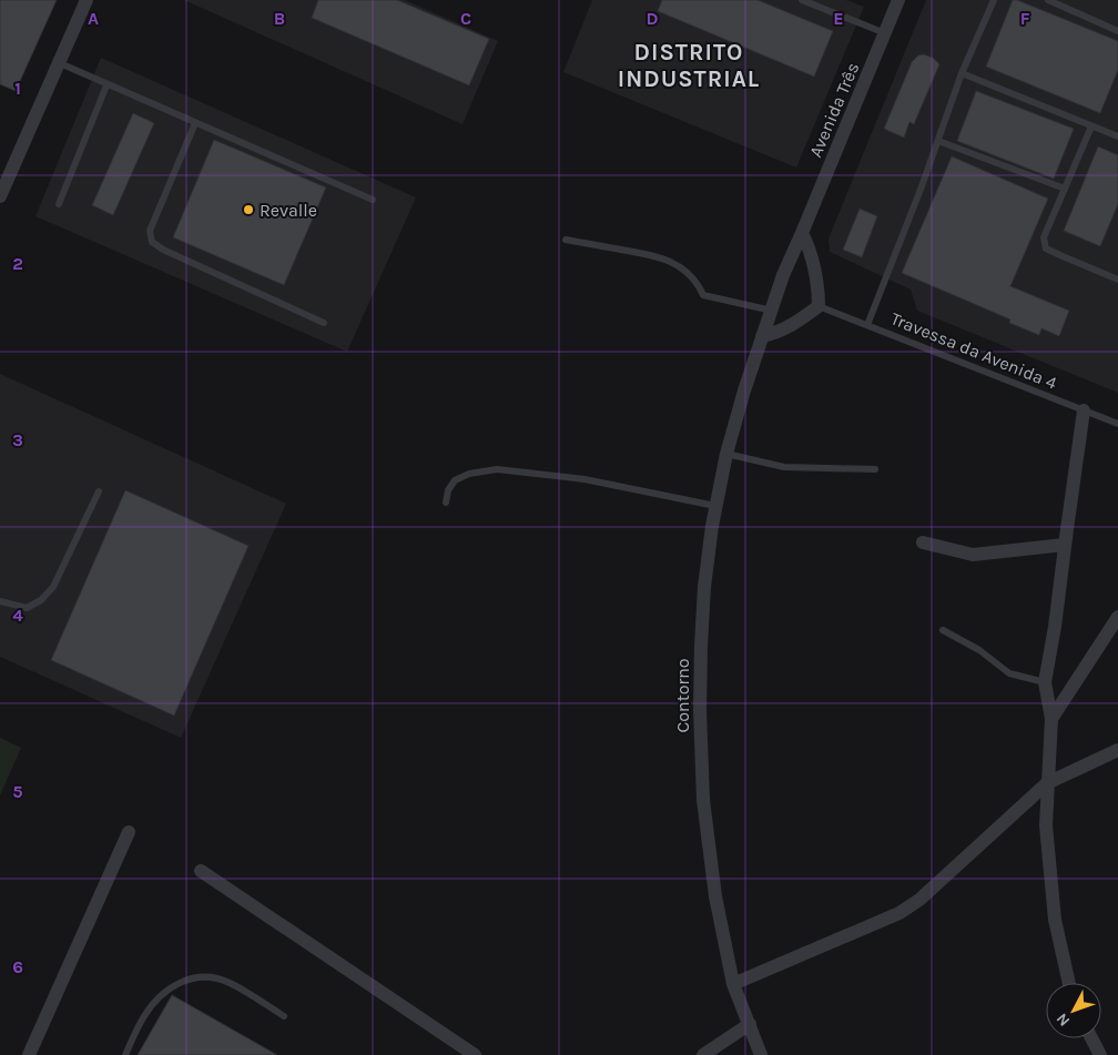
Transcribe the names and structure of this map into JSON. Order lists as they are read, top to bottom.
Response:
{
  "streets": {
    "street": ["Avenida Três", "Contorno"],
    "lane": ["Travessa da Avenida 4"]
  },
  "crossings": [
    ["Avenida Três", "Contorno"]
  ],
  "districts": ["DISTRITO INDUSTRIAL"],
  "places": ["Revalle"],
  "north": "bottom left",
  "grid": {
    "columns": [
      "A",
      "B",
      "C",
      "D",
      "E",
      "F"
    ],
    "rows": [
      "1",
      "2",
      "3",
      "4",
      "5",
      "6"
    ]
  }
}
